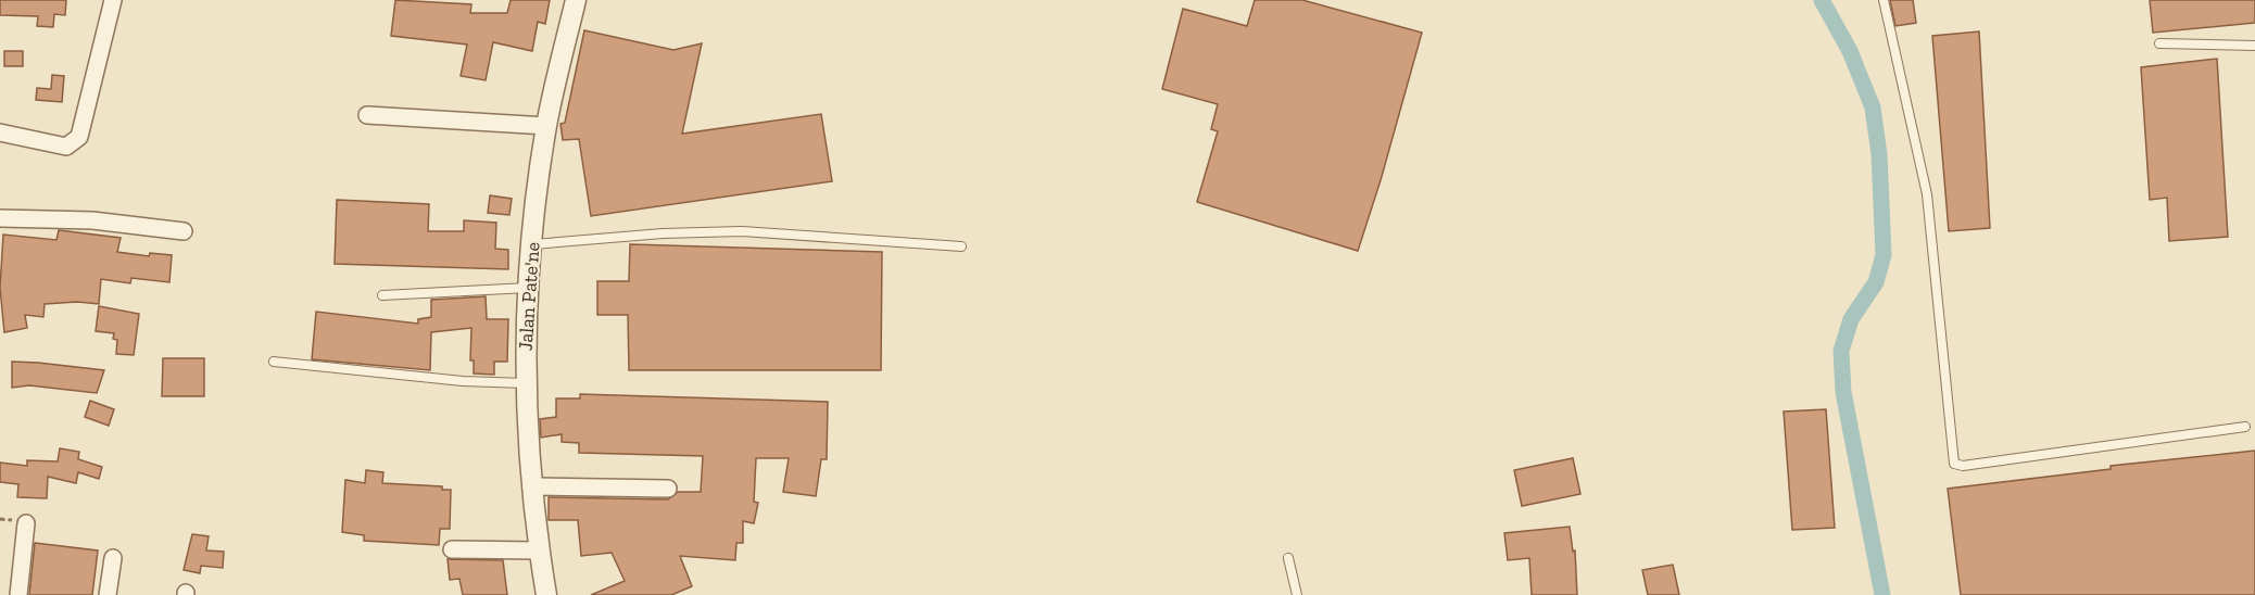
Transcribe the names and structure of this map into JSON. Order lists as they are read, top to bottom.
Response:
{
  "streets": {
    "street": ["Jalan Pate'ne"]
  }
}
